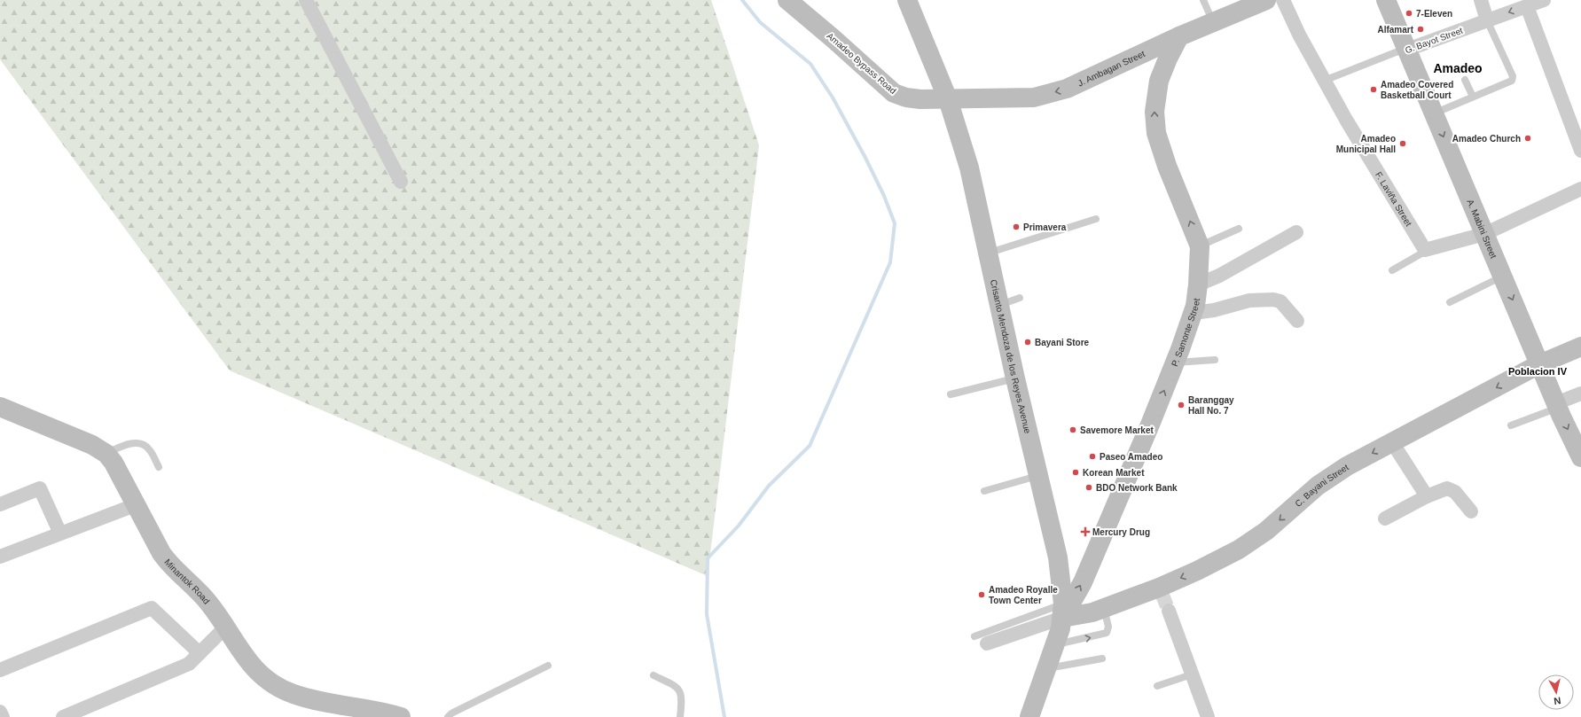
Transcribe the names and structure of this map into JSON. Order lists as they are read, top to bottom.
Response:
{
  "streets": {
    "street": [
      "G. Bayot Street",
      "Amadeo Bypass Road",
      "J. Ambagan Street",
      "F. Laviña Street",
      "A. Mabini Street",
      "P. Samonte Street",
      "Crisanto Mendoza de los Reyes Avenue",
      "C. Bayani Street",
      "Minantok Road"
    ]
  },
  "crossings": [
    ["G. Bayot Street", "F. Laviña Street"],
    ["G. Bayot Street", "A. Mabini Street"],
    ["Amadeo Bypass Road", "J. Ambagan Street"],
    ["Amadeo Bypass Road", "Crisanto Mendoza de los Reyes Avenue"],
    ["J. Ambagan Street", "P. Samonte Street"],
    ["J. Ambagan Street", "Crisanto Mendoza de los Reyes Avenue"],
    ["A. Mabini Street", "C. Bayani Street"],
    ["P. Samonte Street", "Crisanto Mendoza de los Reyes Avenue"],
    ["P. Samonte Street", "C. Bayani Street"],
    ["Crisanto Mendoza de los Reyes Avenue", "C. Bayani Street"]
  ],
  "one_way": ["J. Ambagan Street", "P. Samonte Street", "C. Bayani Street"],
  "districts": ["Amadeo", "Poblacion IV"],
  "places": {
    "other": [
      "7-Eleven",
      "Alfamart",
      "Amadeo Covered Basketball Court",
      "Amadeo Church",
      "Amadeo Municipal Hall",
      "Primavera",
      "Bayani Store",
      "Baranggay Hall No. 7",
      "Savemore Market",
      "Paseo Amadeo",
      "Korean Market",
      "BDO Network Bank",
      "Amadeo Royalle Town Center"
    ],
    "health": ["Mercury Drug"]
  },
  "north": "bottom"
}
